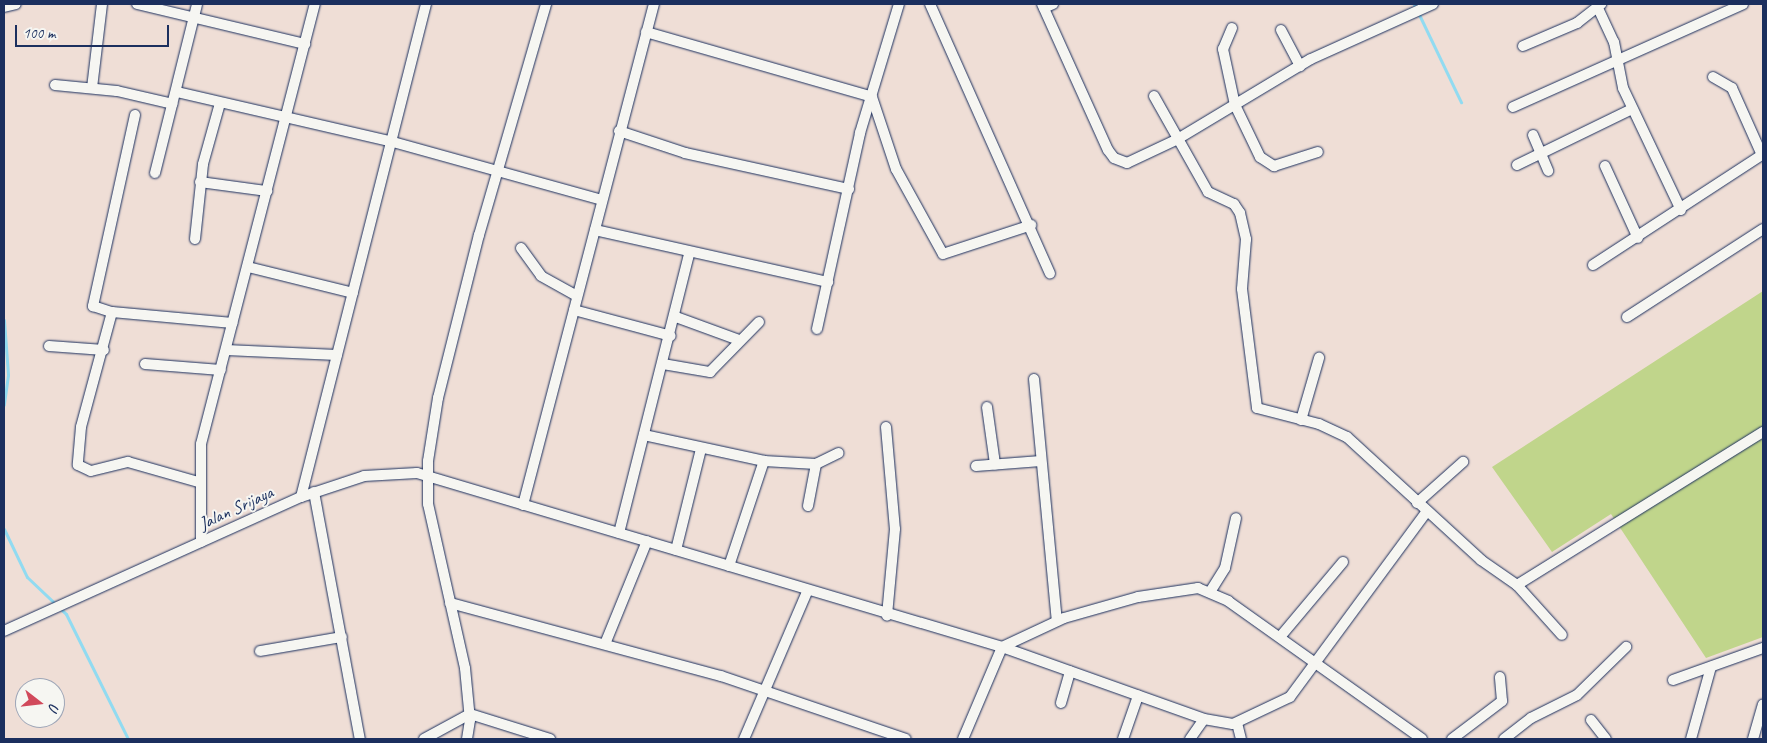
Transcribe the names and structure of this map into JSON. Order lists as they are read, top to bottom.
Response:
{
  "streets": {
    "street": ["Jalan Srijaya"]
  },
  "scale_bar": "100 m",
  "north": "right"
}
